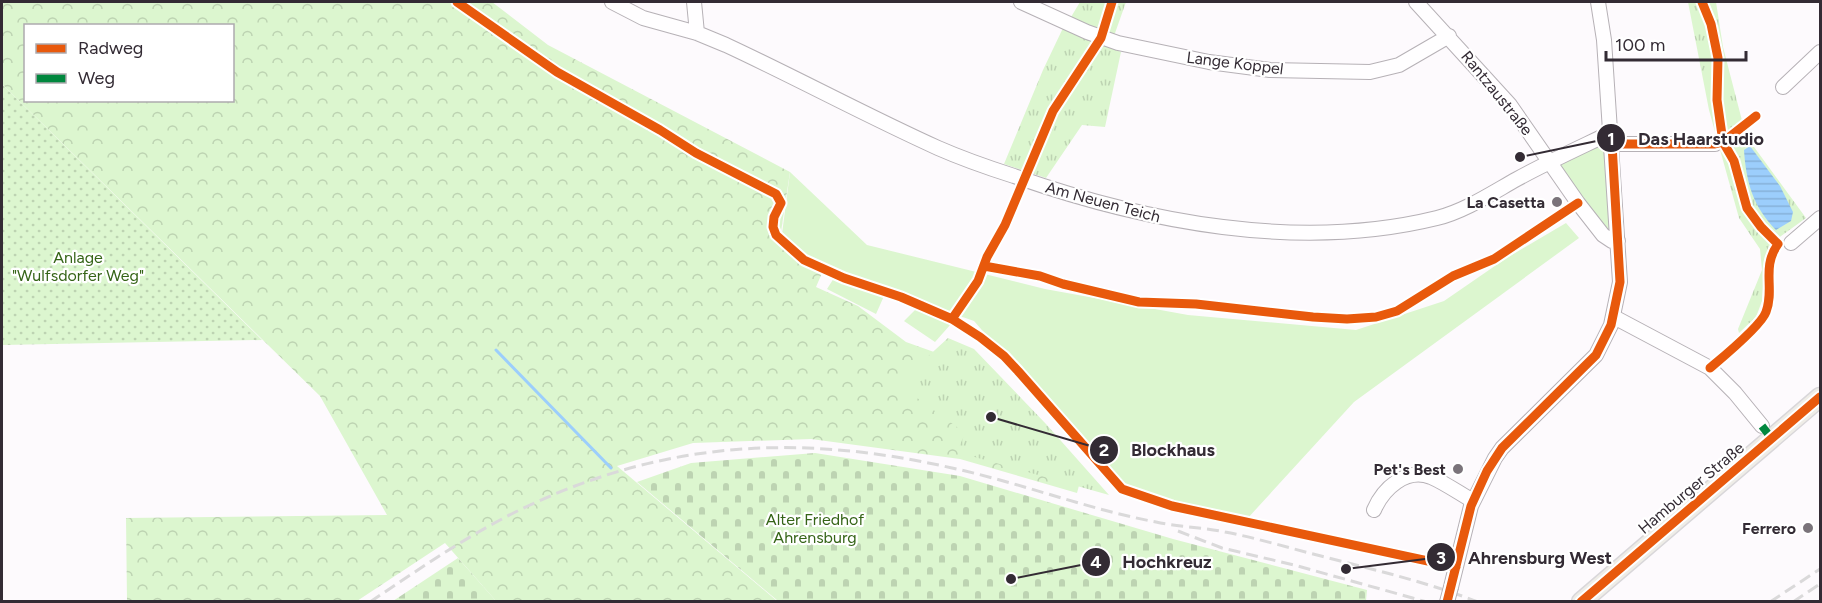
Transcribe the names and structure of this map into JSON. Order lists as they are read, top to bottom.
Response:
{
  "streets": {
    "main road": ["Hamburger Straße"],
    "street": ["Lange Koppel", "Rantzaustraße", "Am Neuen Teich"]
  },
  "crossings": [
    ["Lange Koppel", "Rantzaustraße"],
    ["Rantzaustraße", "Am Neuen Teich"]
  ],
  "parks": ["Anlage \"Wulfsdorfer Weg\"", "Alter Friedhof Ahrensburg"],
  "places": [
    "Das Haarstudio",
    "La Casetta",
    "Blockhaus",
    "Pet's Best",
    "Ferrero",
    "Ahrensburg West",
    "Hochkreuz"
  ],
  "legend": ["Radweg", "Weg"],
  "scale_bar": "100 m"
}
